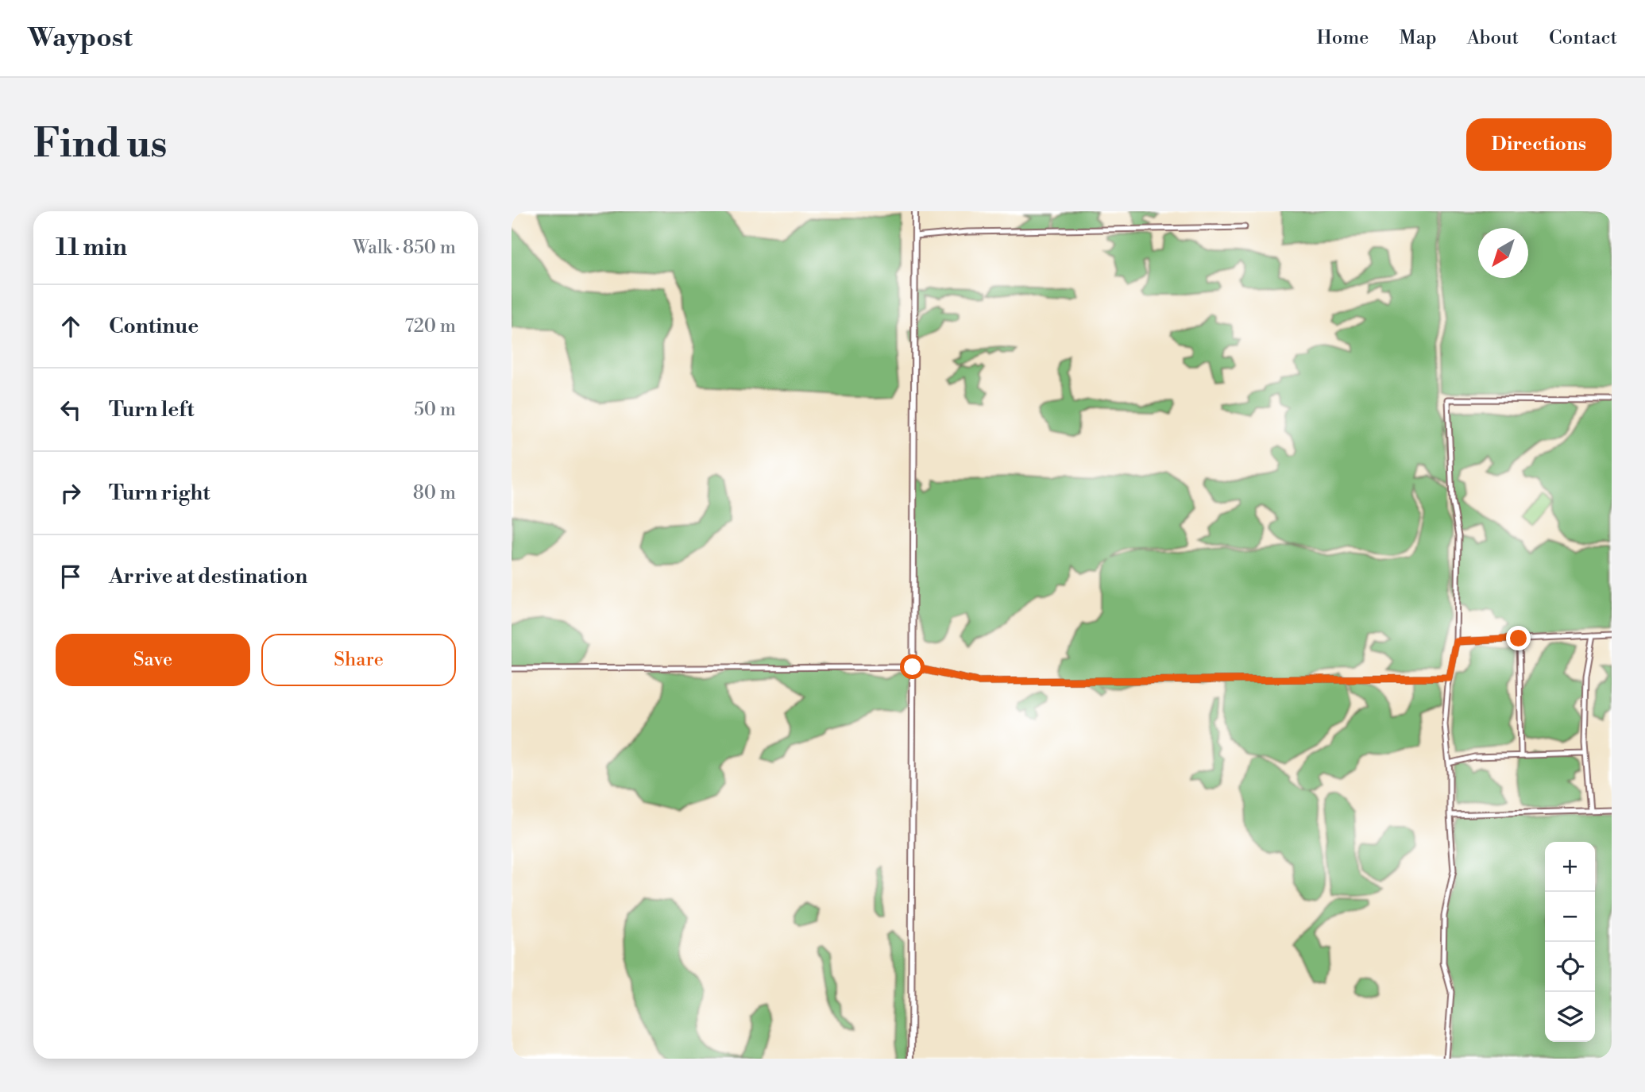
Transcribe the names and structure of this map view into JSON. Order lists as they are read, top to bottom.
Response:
{
  "north": "bottom left",
  "page": {
    "header": "Waypost",
    "nav": [
      "Home",
      "Map",
      "About",
      "Contact"
    ],
    "buttons": [
      "Directions",
      ["Save", "Share"]
    ],
    "title": "Find us",
    "heading": ["11 min", "Walk · 850 m"],
    "list": [
      ["Continue", "720 m"],
      ["Turn left", "50 m"],
      ["Turn right", "80 m"],
      "Arrive at destination"
    ],
    "map_buttons": ["+", "−"]
  }
}
